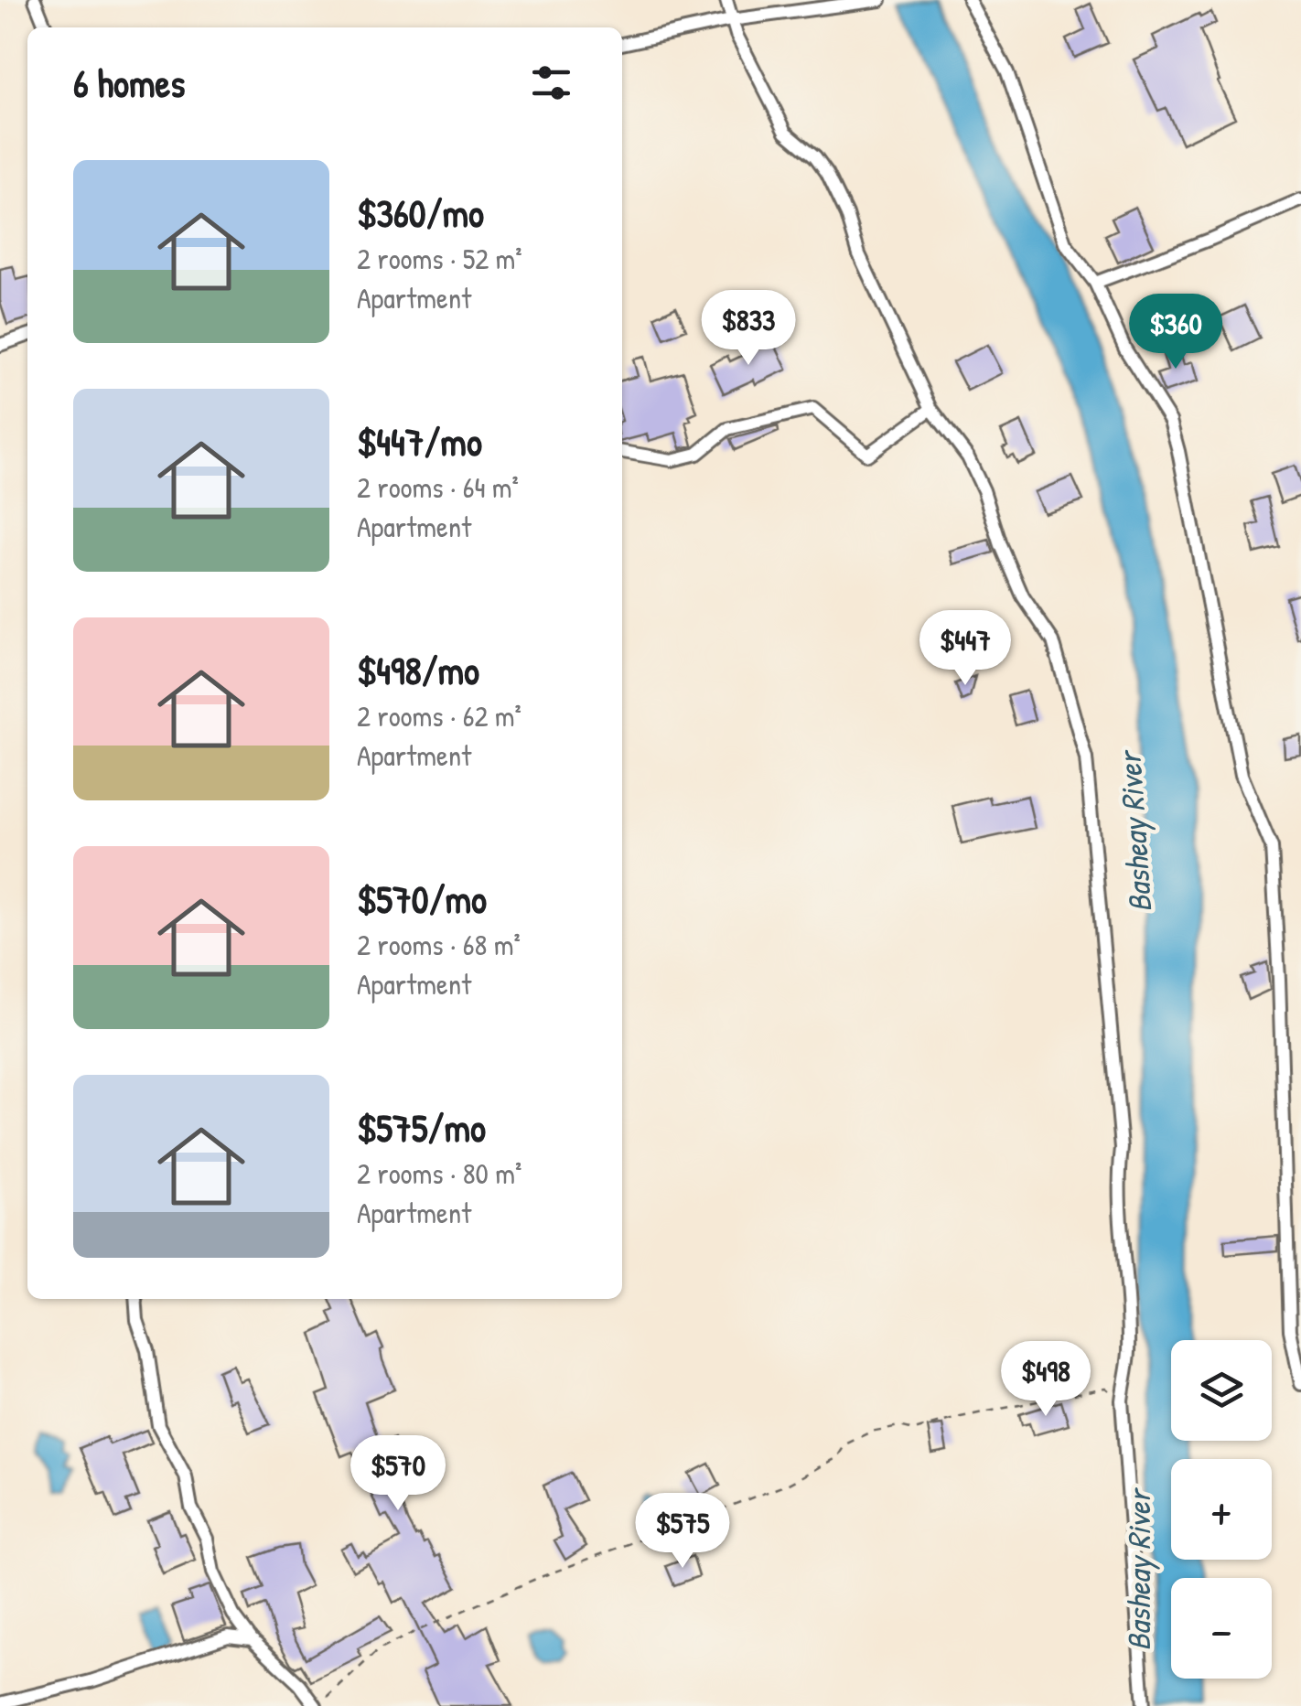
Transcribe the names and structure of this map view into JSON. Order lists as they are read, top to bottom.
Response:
{
  "water": ["Basheay River"],
  "page": {
    "heading": "6 homes",
    "list": [
      {
        "name": "$360/mo",
        "note": "2 rooms · 52 m² · Apartment"
      },
      {
        "name": "$447/mo",
        "note": "2 rooms · 64 m² · Apartment"
      },
      {
        "name": "$498/mo",
        "note": "2 rooms · 62 m² · Apartment"
      },
      {
        "name": "$570/mo",
        "note": "2 rooms · 68 m² · Apartment"
      },
      {
        "name": "$575/mo",
        "note": "2 rooms · 80 m² · Apartment"
      }
    ],
    "price": [
      "$833",
      "$360",
      "$447",
      "$498",
      "$570",
      "$575"
    ],
    "map_buttons": ["+", "−"]
  }
}
